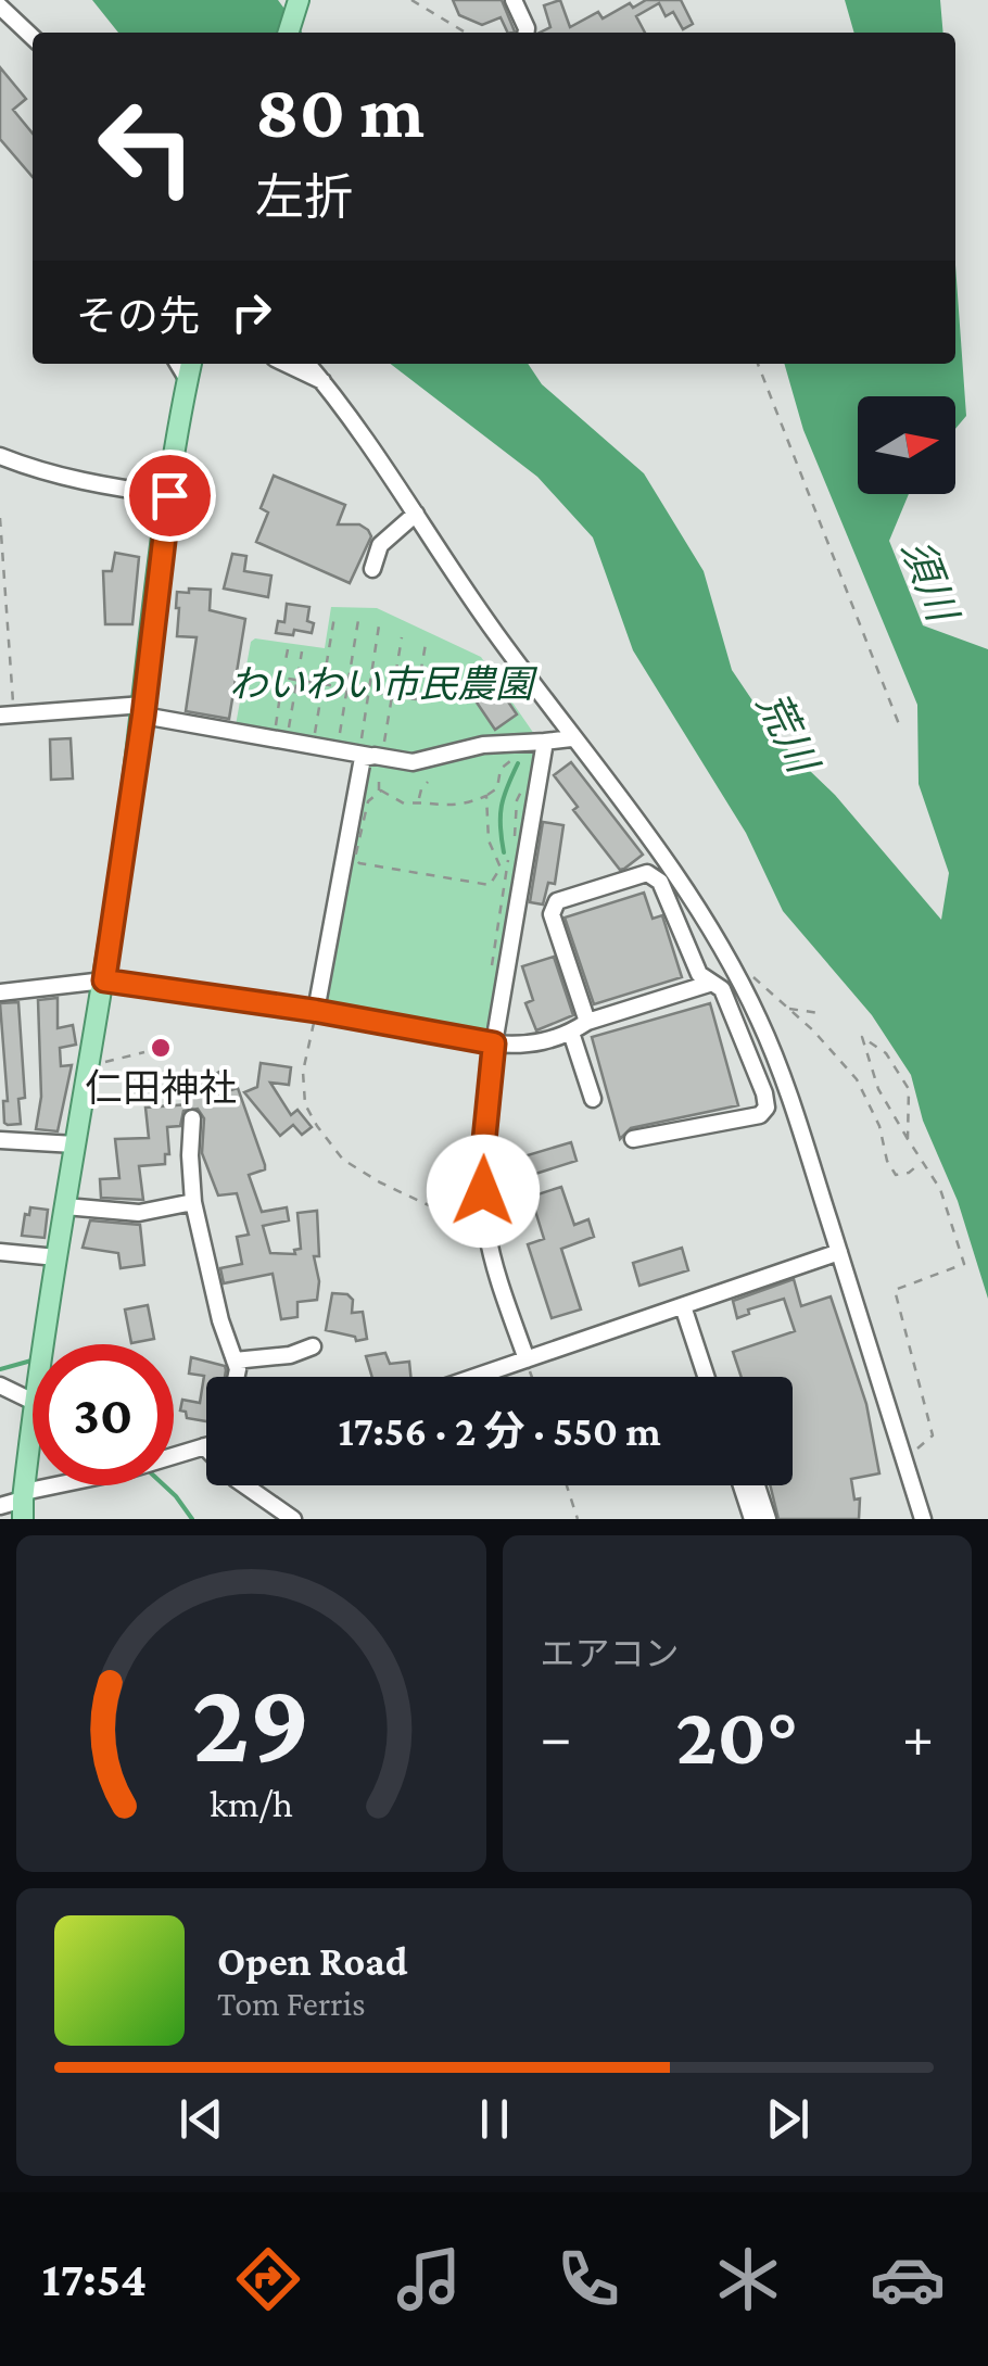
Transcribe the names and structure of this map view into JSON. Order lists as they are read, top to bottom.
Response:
{
  "water": ["須川", "荒川"],
  "parks": ["わいわい市民農園"],
  "places": ["仁田神社"],
  "north": "right",
  "page": {
    "turn": ["80 m", "左折"],
    "then": "その先",
    "limit": "30",
    "trip": "17:56 · 2 分 · 550 m",
    "tile": "エアコン",
    "heat": ["−", "20°", "+"],
    "song": ["Open Road", "Tom Ferris"],
    "tabs": "17:54",
    "gauge": ["29", "km/h"]
  }
}
